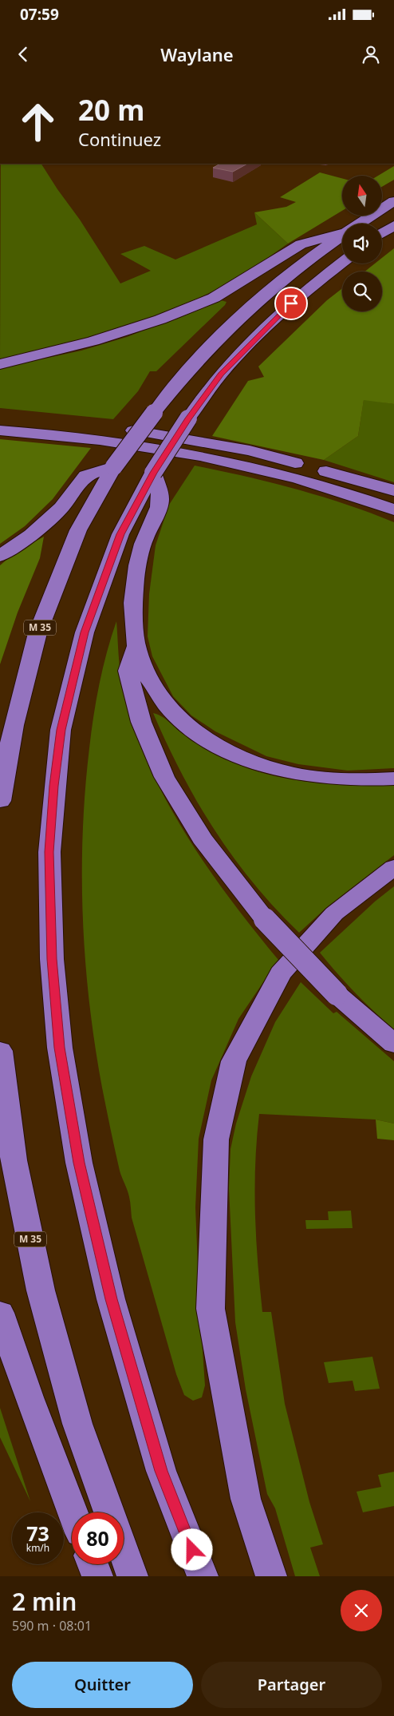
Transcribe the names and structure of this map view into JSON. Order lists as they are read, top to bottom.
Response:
{
  "streets": {
    "highway": ["M 35"]
  },
  "north": "top",
  "page": {
    "status": "07:59",
    "header": "Waylane",
    "turn": ["20 m", "Continuez"],
    "speed": "73 km/h",
    "limit": "80",
    "heading": ["2 min", "590 m · 08:01"],
    "buttons": ["Quitter", "Partager"]
  }
}
